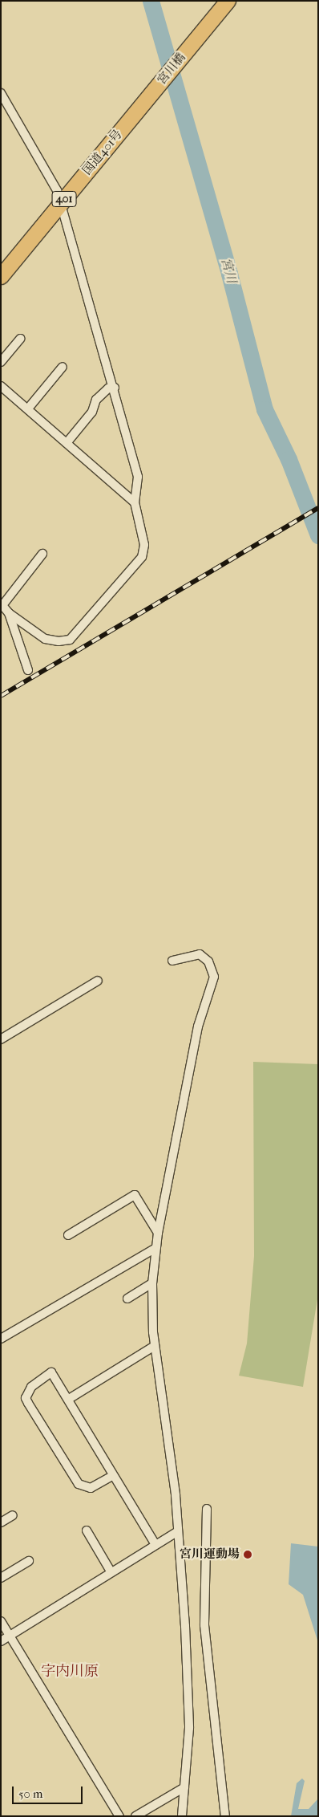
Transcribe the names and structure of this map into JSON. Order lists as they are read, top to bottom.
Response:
{
  "streets": {
    "highway": ["宮川橋", "国道401号", "401"]
  },
  "crossings": [
    ["宮川橋", "国道401号"]
  ],
  "districts": ["字内川原"],
  "water": ["宮川"],
  "places": ["宮川運動場"],
  "scale_bar": "50 m"
}
